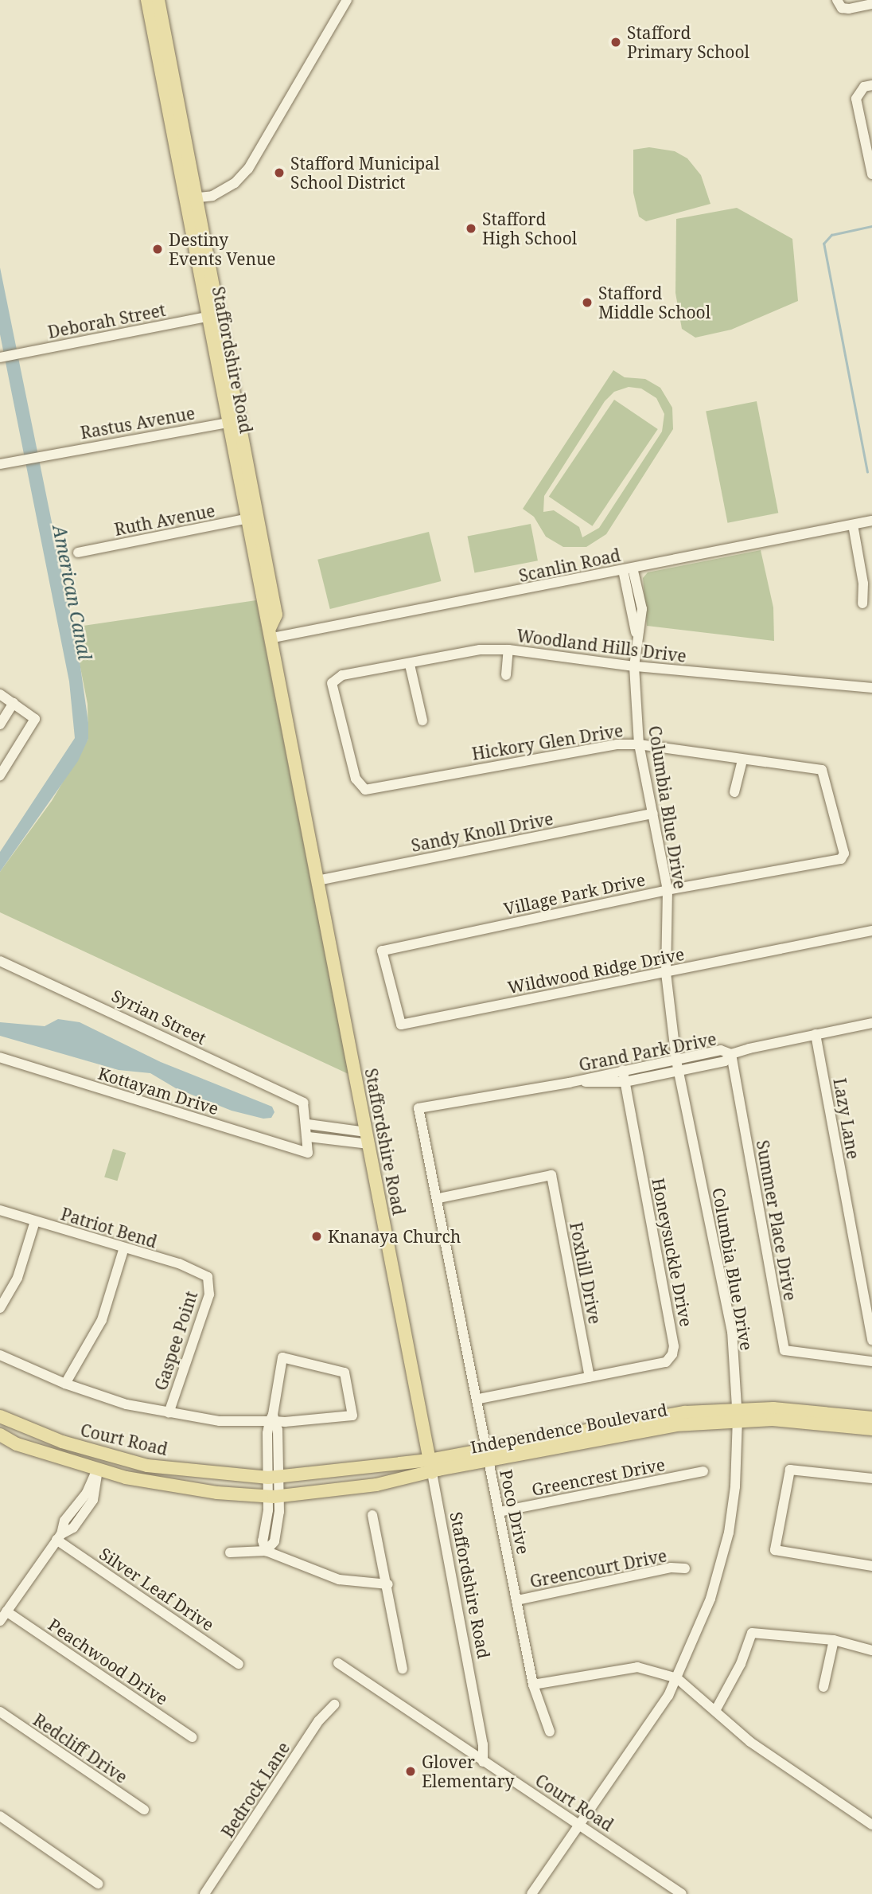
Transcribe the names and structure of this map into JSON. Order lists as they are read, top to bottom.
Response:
{
  "streets": {
    "main road": ["Staffordshire Road", "Independence Boulevard", "Court Road"],
    "street": [
      "Deborah Street",
      "Rastus Avenue",
      "Ruth Avenue",
      "Scanlin Road",
      "Woodland Hills Drive",
      "Hickory Glen Drive",
      "Columbia Blue Drive",
      "Sandy Knoll Drive",
      "Village Park Drive",
      "Wildwood Ridge Drive",
      "Syrian Street",
      "Grand Park Drive",
      "Kottayam Drive",
      "Lazy Lane",
      "Summer Place Drive",
      "Patriot Bend",
      "Honeysuckle Drive",
      "Foxhill Drive",
      "Gaspee Point",
      "Greencrest Drive",
      "Poco Drive",
      "Greencourt Drive",
      "Silver Leaf Drive",
      "Peachwood Drive",
      "Redcliff Drive",
      "Bedrock Lane"
    ]
  },
  "crossings": [
    ["Deborah Street", "Staffordshire Road"],
    ["Staffordshire Road", "Rastus Avenue"],
    ["Staffordshire Road", "Ruth Avenue"],
    ["Staffordshire Road", "Scanlin Road"],
    ["Staffordshire Road", "Sandy Knoll Drive"],
    ["Staffordshire Road", "Independence Boulevard"],
    ["Staffordshire Road", "Court Road"],
    ["Scanlin Road", "Columbia Blue Drive"],
    ["Woodland Hills Drive", "Hickory Glen Drive"],
    ["Woodland Hills Drive", "Columbia Blue Drive"],
    ["Hickory Glen Drive", "Columbia Blue Drive"],
    ["Hickory Glen Drive", "Village Park Drive"],
    ["Columbia Blue Drive", "Sandy Knoll Drive"],
    ["Columbia Blue Drive", "Village Park Drive"],
    ["Columbia Blue Drive", "Wildwood Ridge Drive"],
    ["Columbia Blue Drive", "Grand Park Drive"],
    ["Columbia Blue Drive", "Independence Boulevard"],
    ["Columbia Blue Drive", "Court Road"],
    ["Village Park Drive", "Wildwood Ridge Drive"],
    ["Grand Park Drive", "Lazy Lane"],
    ["Grand Park Drive", "Summer Place Drive"],
    ["Grand Park Drive", "Honeysuckle Drive"],
    ["Grand Park Drive", "Foxhill Drive"],
    ["Grand Park Drive", "Poco Drive"],
    ["Patriot Bend", "Gaspee Point"],
    ["Honeysuckle Drive", "Foxhill Drive"],
    ["Foxhill Drive", "Poco Drive"],
    ["Independence Boulevard", "Court Road"],
    ["Independence Boulevard", "Poco Drive"],
    ["Greencrest Drive", "Poco Drive"],
    ["Poco Drive", "Greencourt Drive"]
  ],
  "water": ["American Canal"],
  "places": [
    "Stafford Primary School",
    "Stafford Municipal School District",
    "Stafford High School",
    "Destiny Events Venue",
    "Stafford Middle School",
    "Knanaya Church",
    "Glover Elementary"
  ]
}
